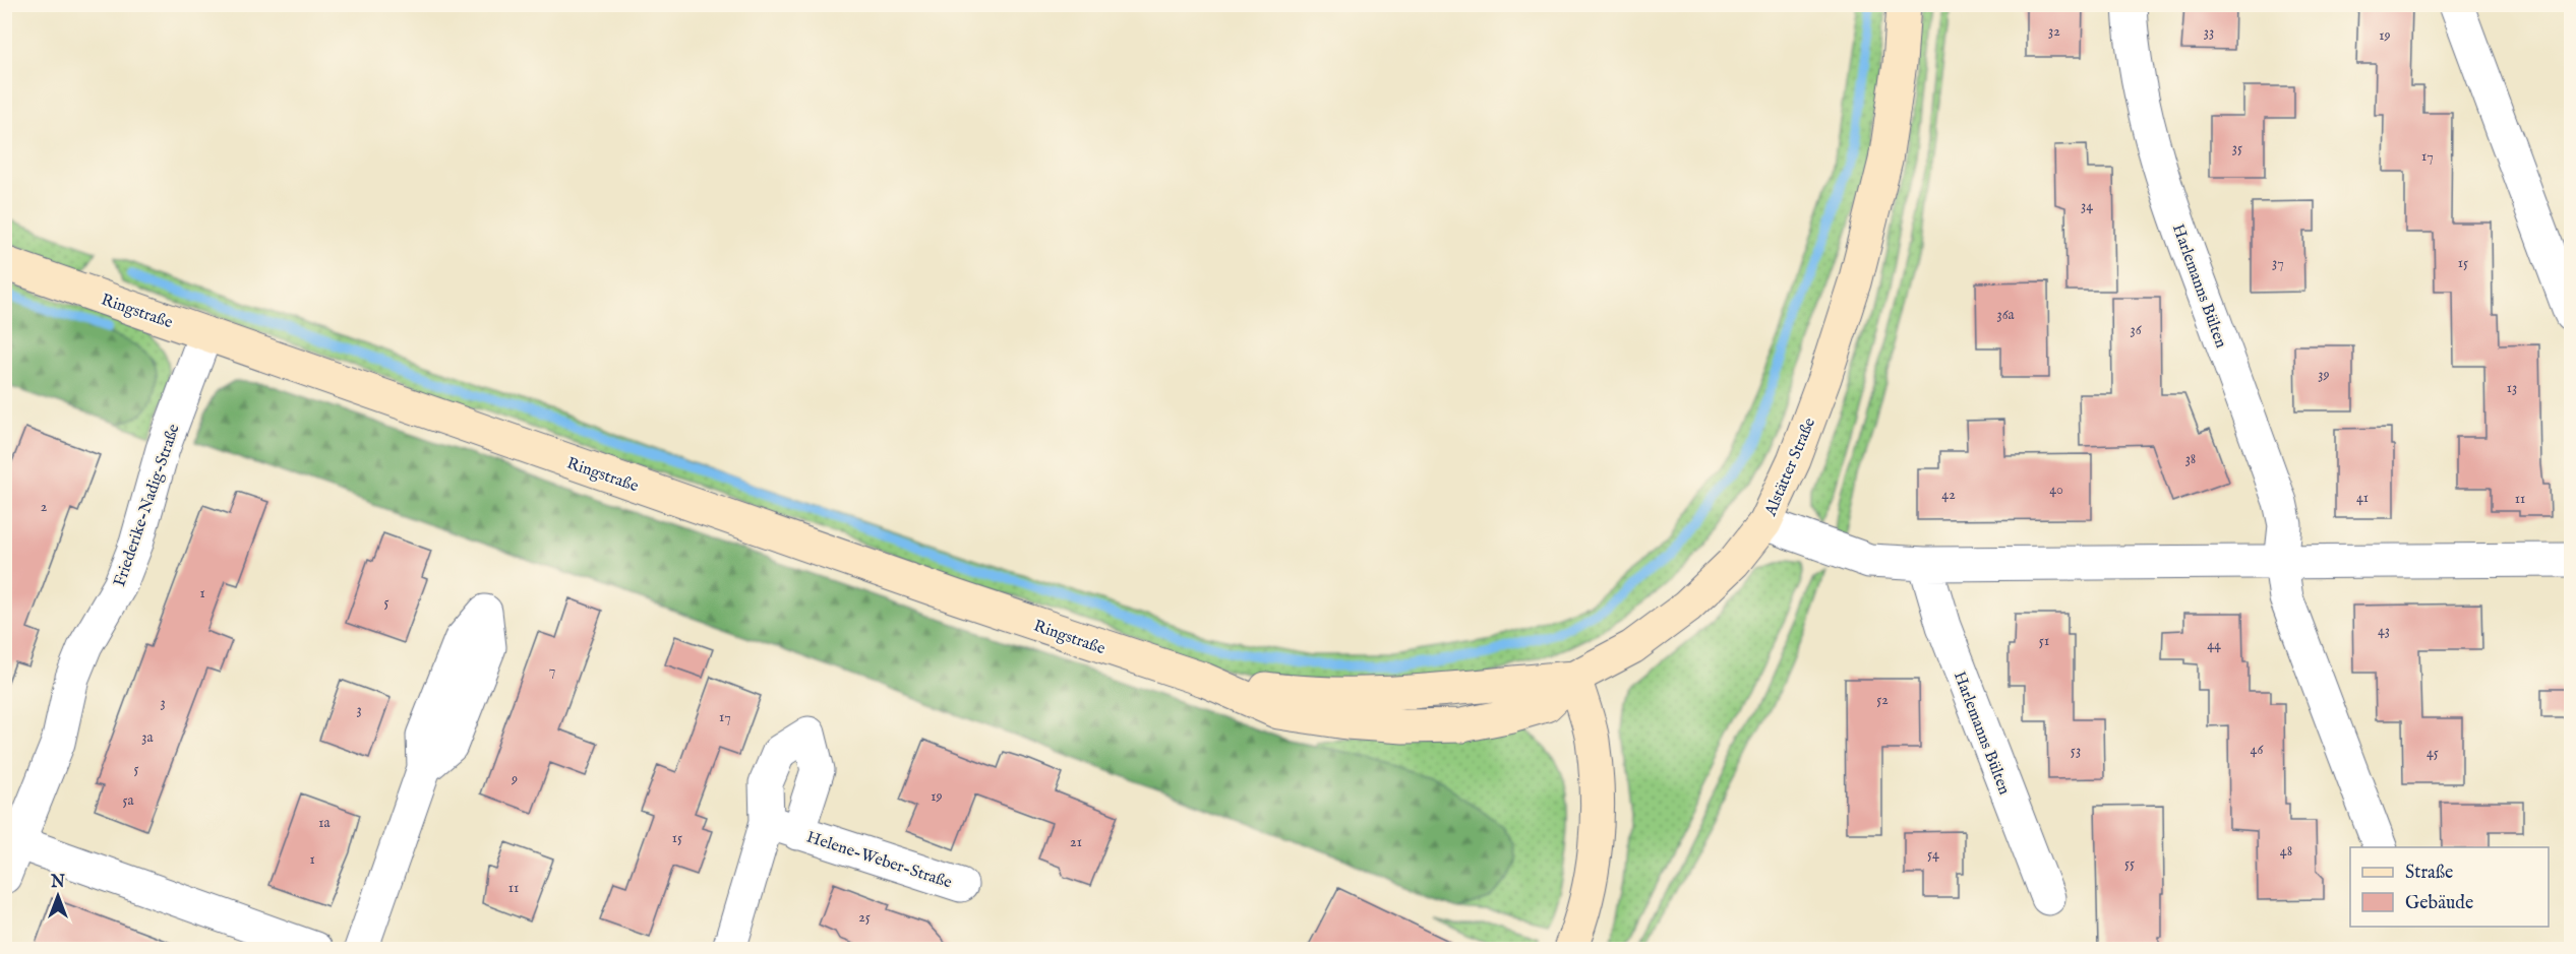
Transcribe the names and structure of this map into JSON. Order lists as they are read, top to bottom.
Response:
{
  "streets": {
    "main road": ["Ringstraße", "Alstätter Straße"],
    "street": ["Harlemanns Bülten", "Friederike-Nadig-Straße", "Helene-Weber-Straße"]
  },
  "crossings": [
    ["Ringstraße", "Alstätter Straße"],
    ["Ringstraße", "Friederike-Nadig-Straße"]
  ],
  "house_numbers": [
    "32",
    "33",
    "19",
    "35",
    "17",
    "34",
    "37",
    "15",
    "36a",
    "36",
    "39",
    "13",
    "38",
    "40",
    "42",
    "41",
    "11",
    "2",
    "1",
    "5",
    "43",
    "51",
    "44",
    "7",
    "52",
    "3",
    "3",
    "17",
    "3a",
    "46",
    "53",
    "45",
    "5",
    "9",
    "19",
    "5a",
    "1a",
    "15",
    "21",
    "48",
    "54",
    "1",
    "55",
    "11",
    "25"
  ],
  "legend": ["Straße", "Gebäude"],
  "north": "top"
}
